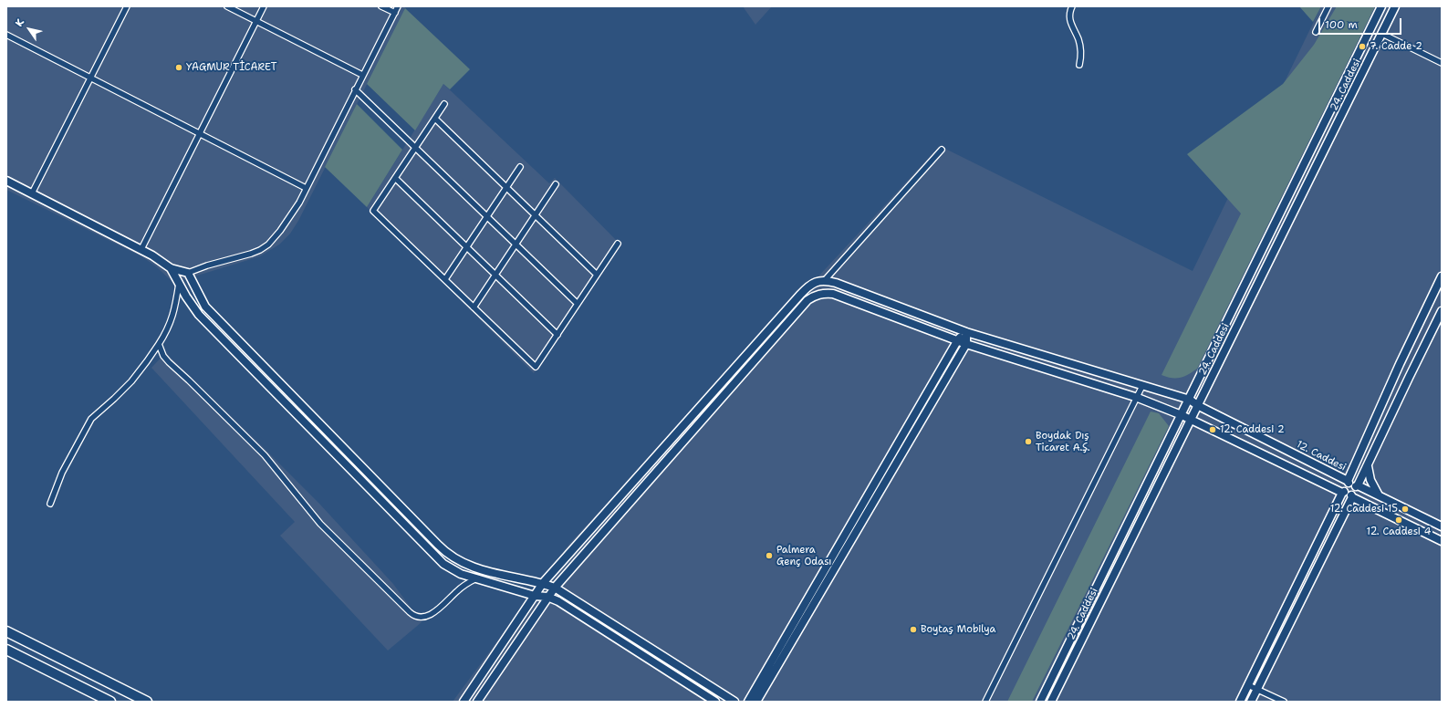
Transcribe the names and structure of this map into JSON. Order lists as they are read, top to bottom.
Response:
{
  "streets": {
    "street": ["24. Caddesi", "12. Caddesi"]
  },
  "crossings": [
    ["24. Caddesi", "12. Caddesi"]
  ],
  "places": [
    "7. Cadde 2",
    "YAGMUR TİCARET",
    "12. Caddesi 2",
    "Boydak Dış Ticaret A.Ş.",
    "12. Caddesi 15",
    "12. Caddesi 4",
    "Palmera Genç Odası",
    "Boytaş Mobilya"
  ],
  "scale_bar": "100 m",
  "north": "top left"
}
